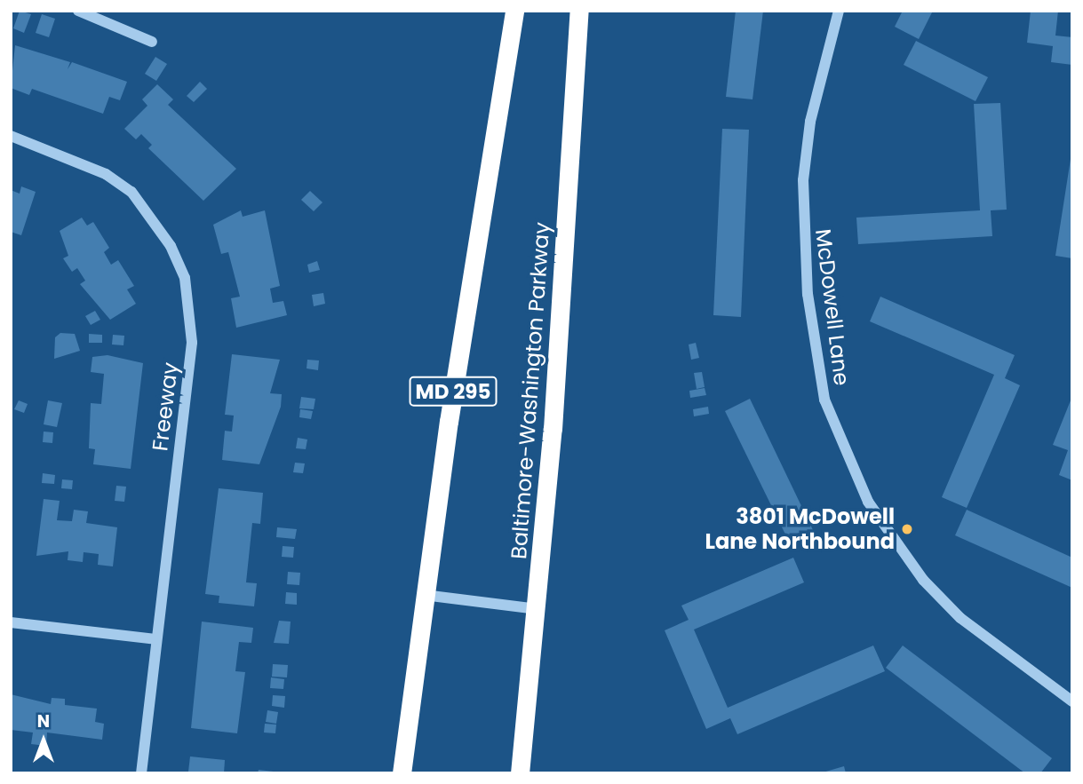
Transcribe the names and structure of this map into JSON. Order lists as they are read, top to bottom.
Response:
{
  "streets": {
    "highway": ["Baltimore-Washington Parkway", "MD 295"],
    "street": ["McDowell Lane", "Freeway"]
  },
  "places": ["3801 McDowell Lane Northbound"],
  "north": "top"
}
